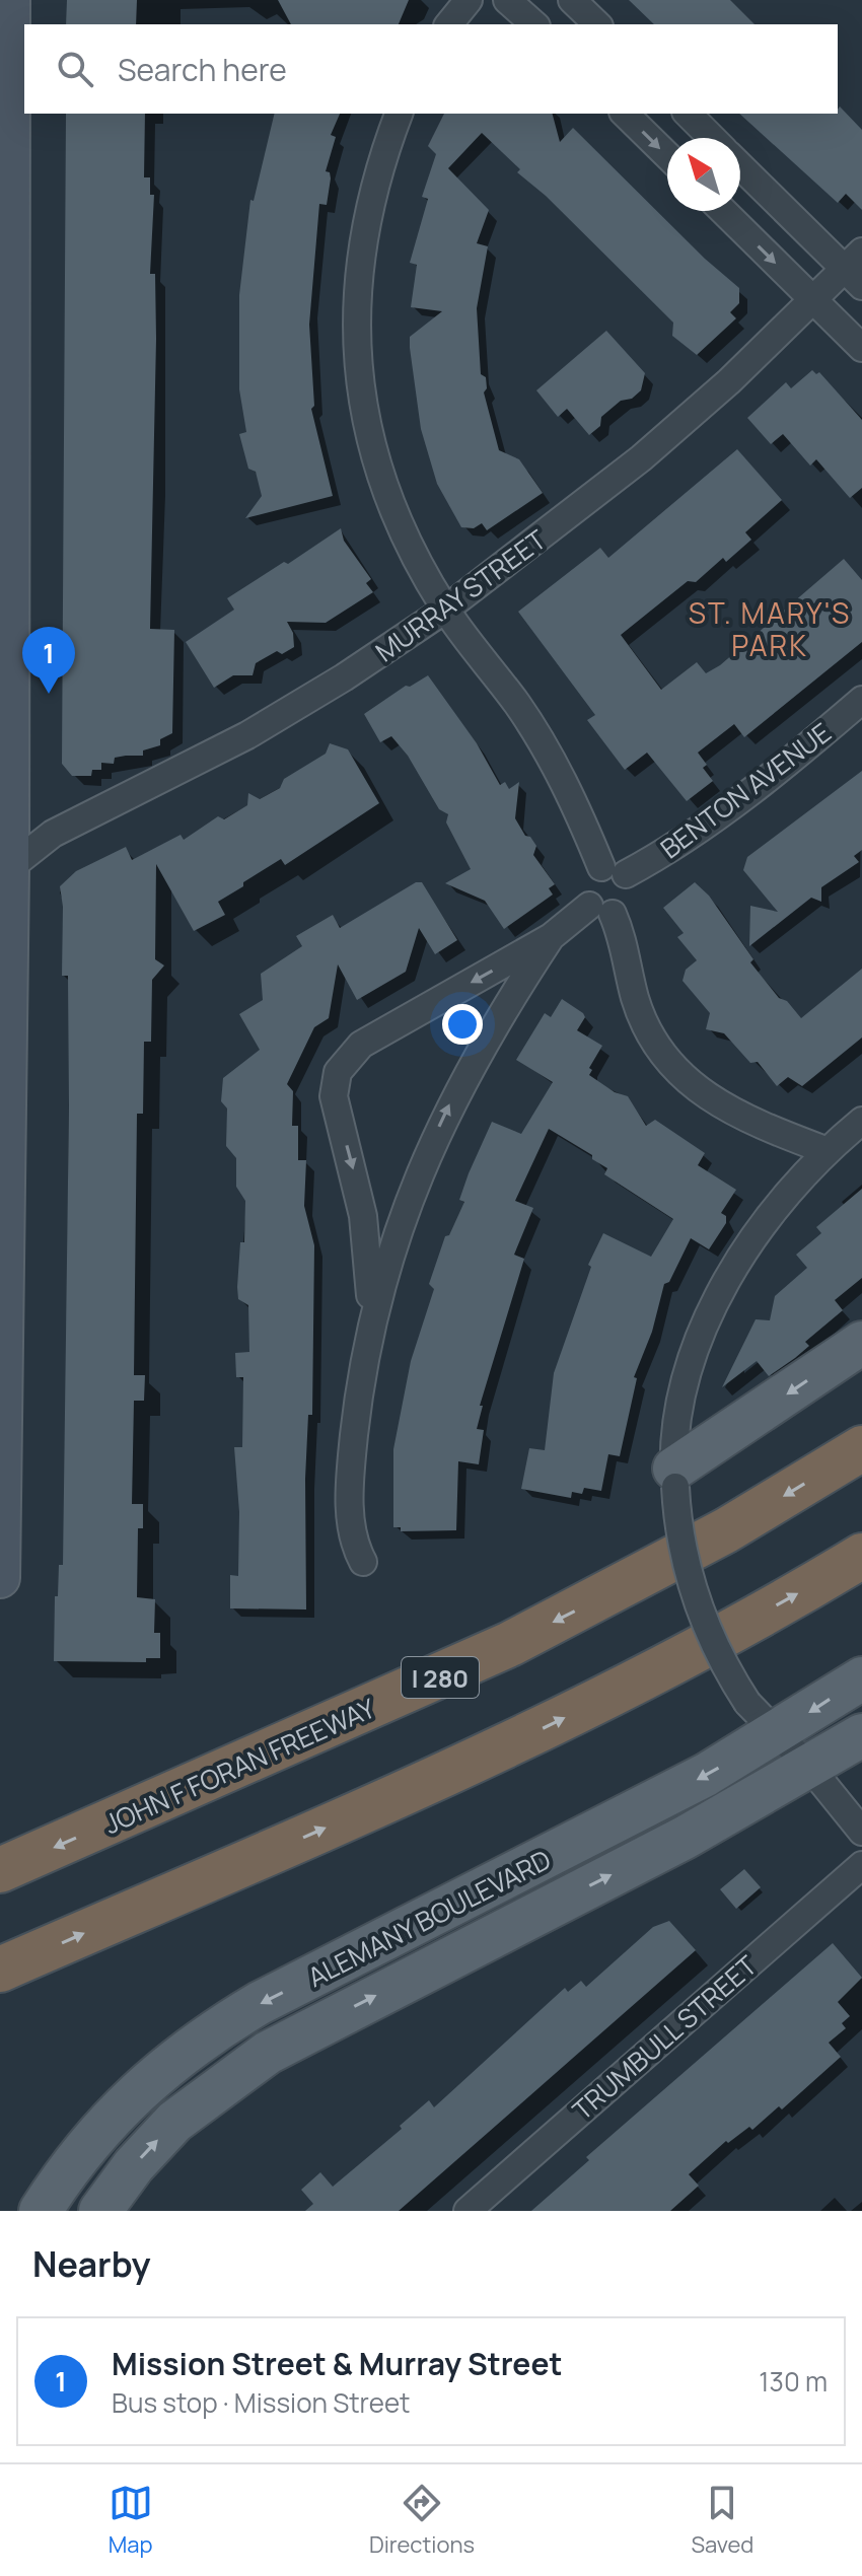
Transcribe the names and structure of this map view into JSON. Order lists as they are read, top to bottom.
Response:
{
  "streets": {
    "highway": ["I 280", "JOHN F FORAN FREEWAY"],
    "main road": ["ALEMANY BOULEVARD"],
    "street": ["MURRAY STREET", "BENTON AVENUE", "TRUMBULL STREET"]
  },
  "districts": ["ST. MARY'S PARK"],
  "north": "top left",
  "page": {
    "search": "Search here",
    "pins": "1",
    "heading": "Nearby",
    "list": [
      {
        "mark": "1",
        "name": "Mission Street & Murray Street",
        "note": "Bus stop · Mission Street",
        "value": "130 m"
      }
    ],
    "nav": ["Map", "Directions", "Saved"]
  }
}
